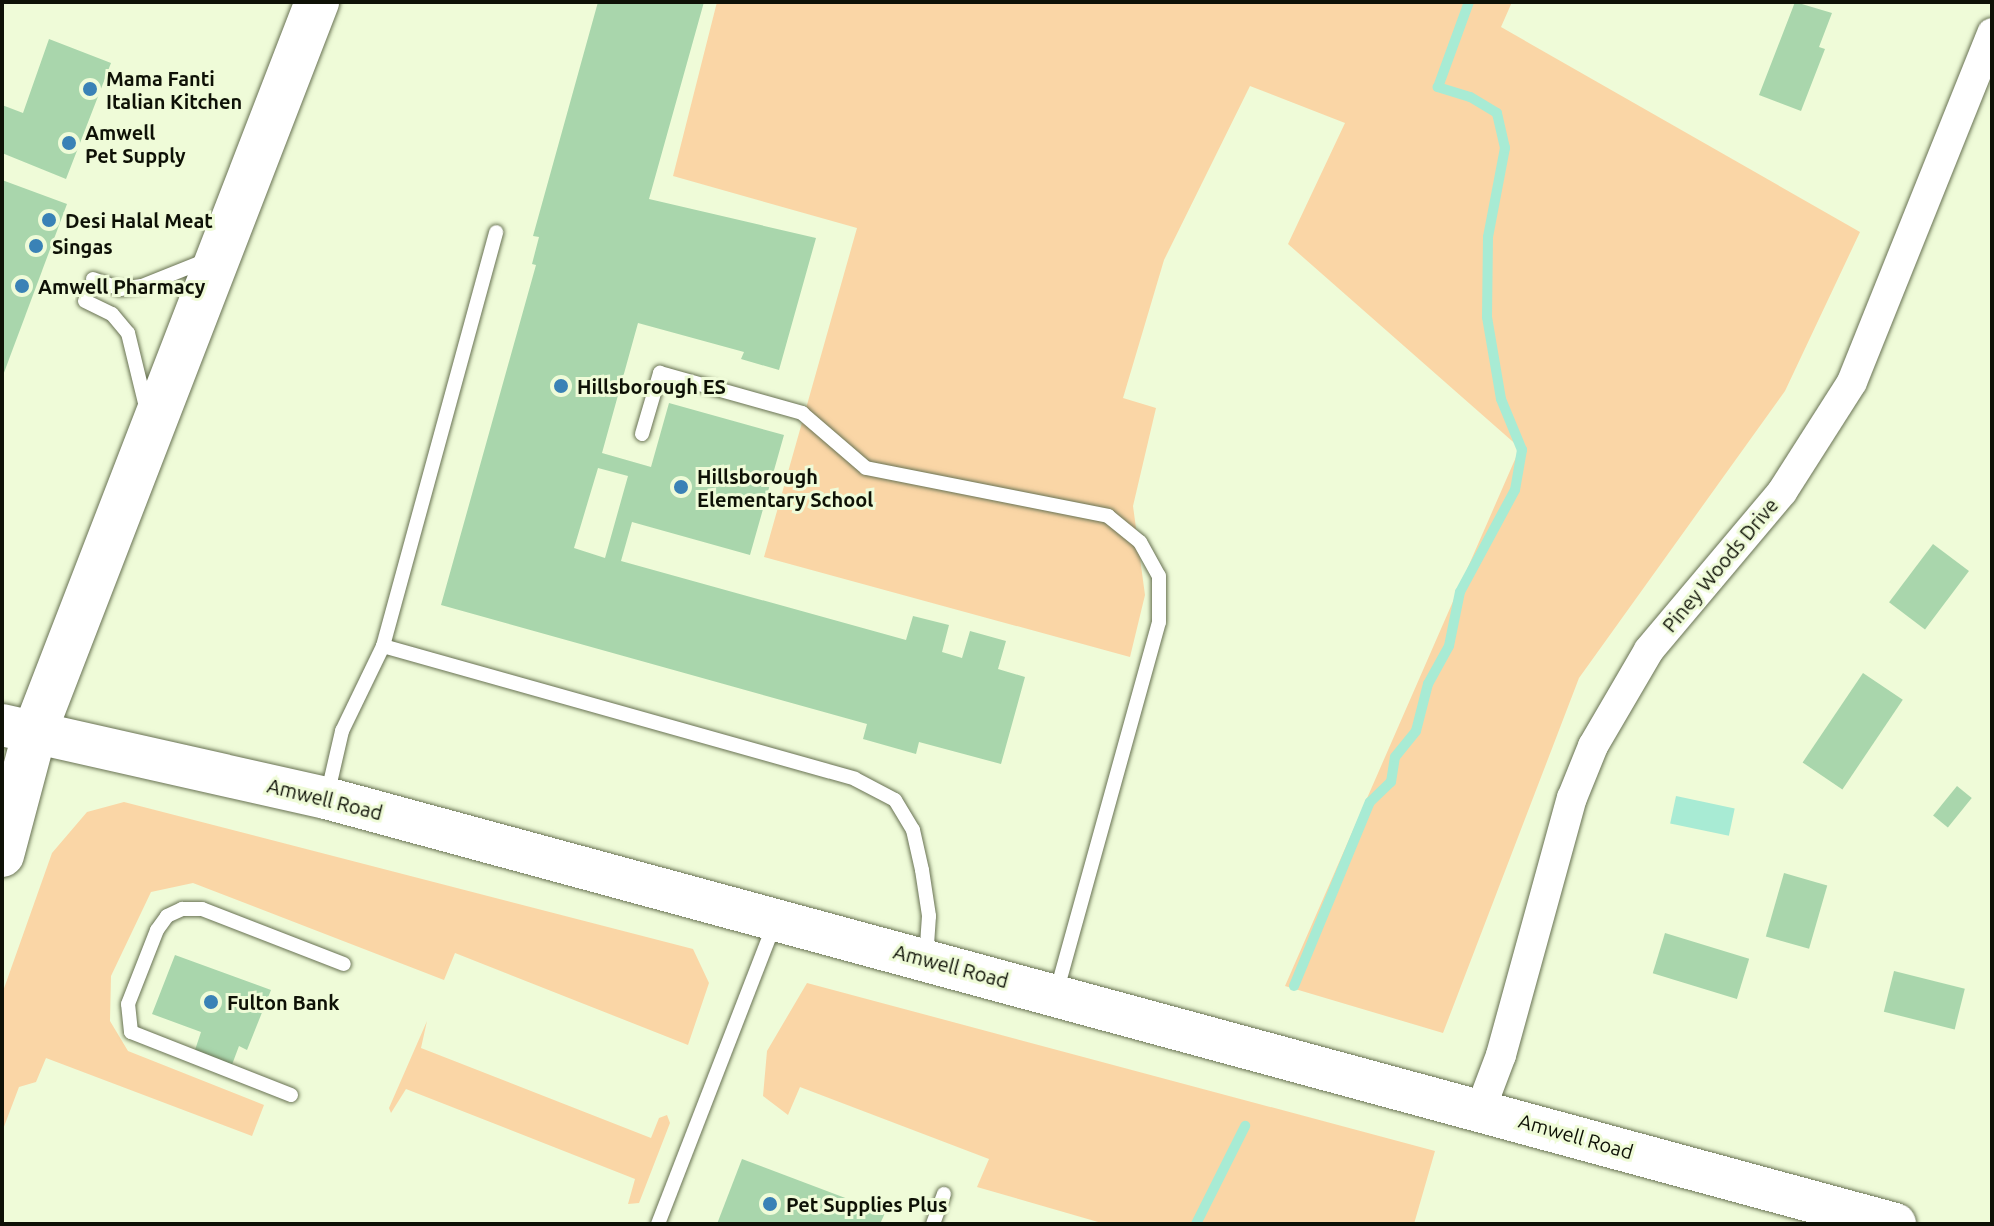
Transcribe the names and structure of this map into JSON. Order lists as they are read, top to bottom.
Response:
{
  "streets": {
    "main road": ["Amwell Road"],
    "street": ["Piney Woods Drive"]
  },
  "crossings": [
    ["Piney Woods Drive", "Amwell Road"]
  ],
  "places": [
    "Mama Fanti Italian Kitchen",
    "Amwell Pet Supply",
    "Desi Halal Meat",
    "Singas",
    "Amwell Pharmacy",
    "Hillsborough ES",
    "Hillsborough Elementary School",
    "Fulton Bank",
    "Pet Supplies Plus"
  ]
}
